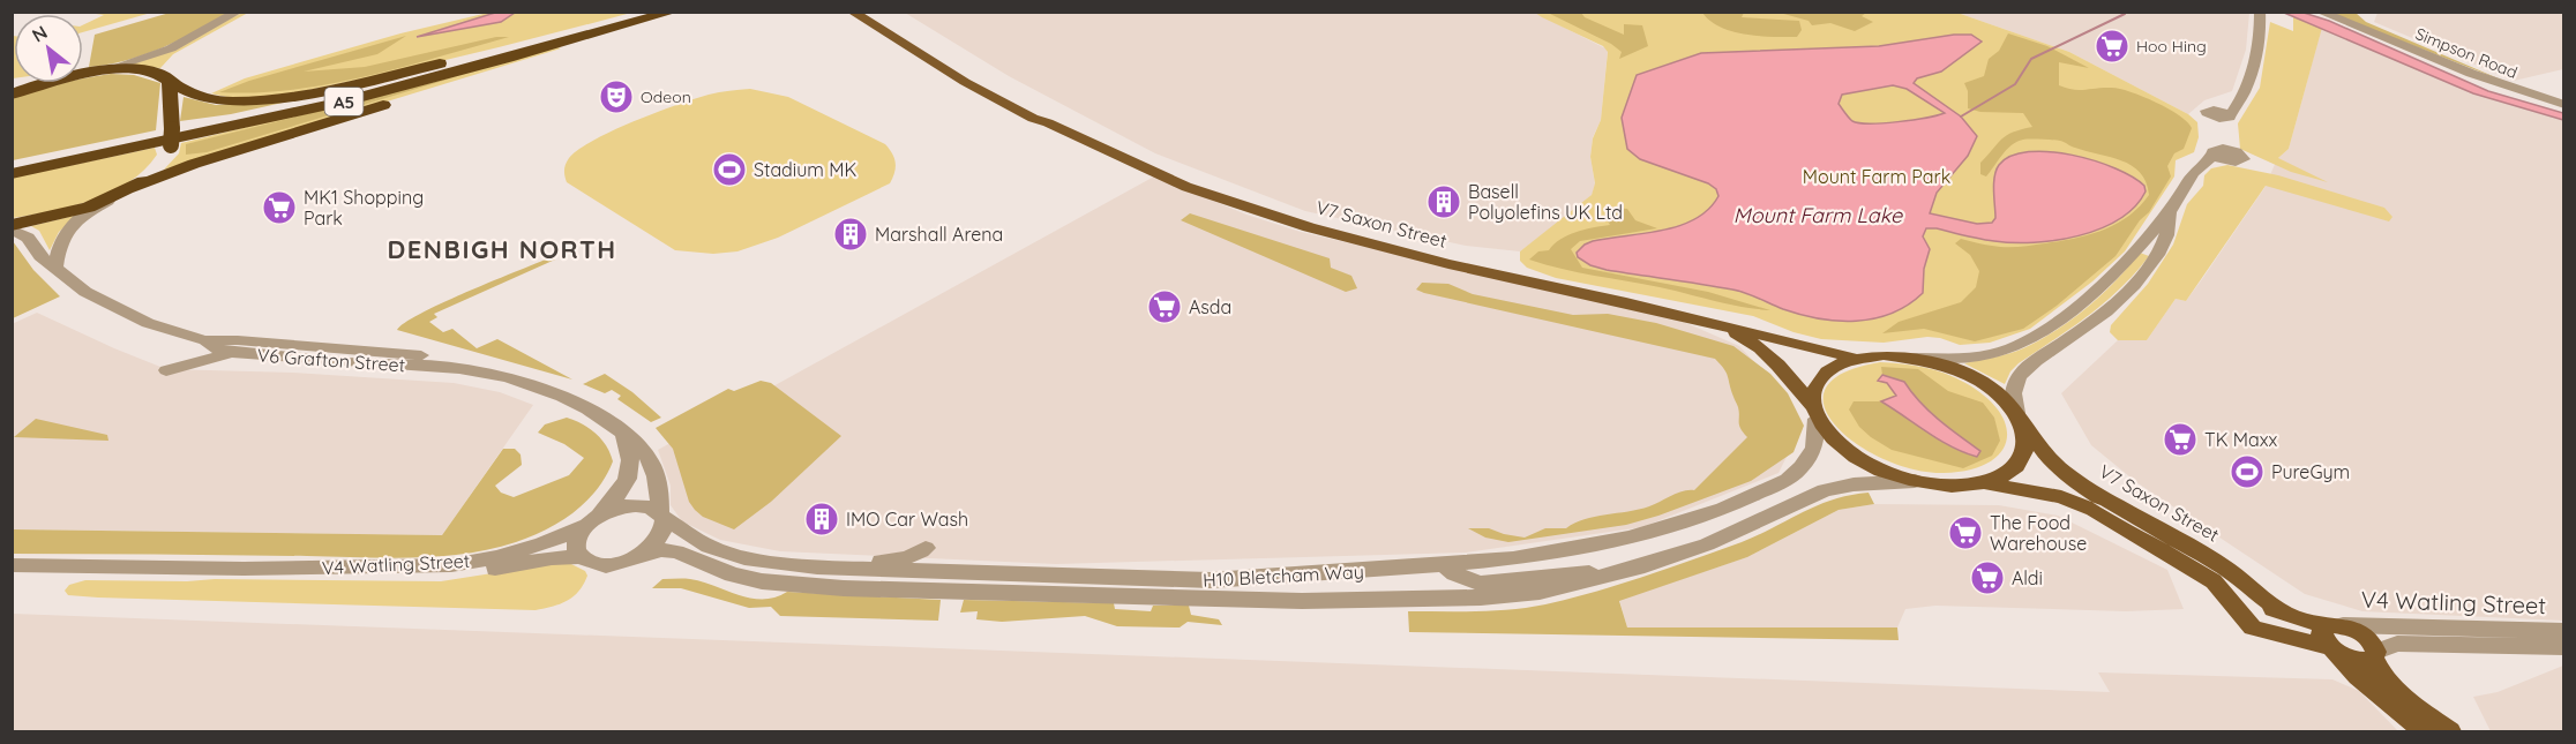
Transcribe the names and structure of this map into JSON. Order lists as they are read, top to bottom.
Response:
{
  "streets": {
    "highway": ["A5"],
    "main road": ["V7 Saxon Street"],
    "street": [
      "Simpson Road",
      "V6 Grafton Street",
      "V4 Watling Street",
      "H10 Bletcham Way"
    ]
  },
  "crossings": [
    ["V7 Saxon Street", "V4 Watling Street"],
    ["V7 Saxon Street", "H10 Bletcham Way"],
    ["V6 Grafton Street", "V4 Watling Street"],
    ["V6 Grafton Street", "H10 Bletcham Way"],
    ["V4 Watling Street", "H10 Bletcham Way"]
  ],
  "districts": ["DENBIGH NORTH"],
  "water": ["Mount Farm Lake"],
  "parks": ["Mount Farm Park"],
  "places": {
    "supermarket": [
      "Hoo Hing",
      "MK1 Shopping Park",
      "Asda",
      "TK Maxx",
      "The Food Warehouse",
      "Aldi"
    ],
    "theatre": ["Odeon"],
    "sports": ["Stadium MK", "PureGym"],
    "building": ["Basell Polyolefins UK Ltd", "Marshall Arena", "IMO Car Wash"]
  },
  "north": "top left"
}
